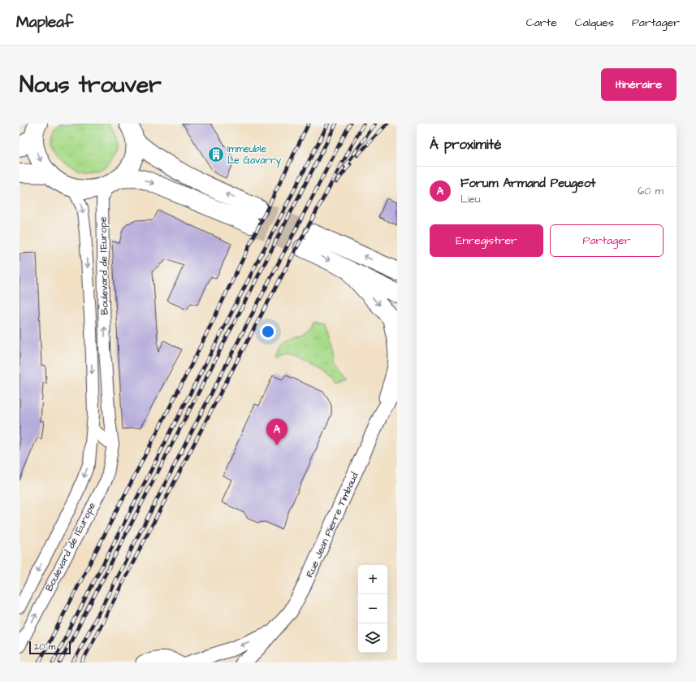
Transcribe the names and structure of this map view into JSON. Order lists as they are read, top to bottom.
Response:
{
  "streets": {
    "street": ["Boulevard de l'Europe", "Rue Jean Pierre Timbaud"]
  },
  "places": {
    "building": ["Immeuble Le Gavarry"]
  },
  "scale_bar": "20 m",
  "page": {
    "header": "Mapleaf",
    "nav": ["Carte", "Calques", "Partager"],
    "buttons": [
      "Itinéraire",
      ["Enregistrer", "Partager"]
    ],
    "title": "Nous trouver",
    "heading": "À proximité",
    "list": [
      {
        "mark": "A",
        "name": "Forum Armand Peugeot",
        "note": "Lieu",
        "value": "60 m"
      }
    ],
    "pins": "A",
    "map_buttons": ["+", "−"],
    "scale": "20 m"
  }
}
